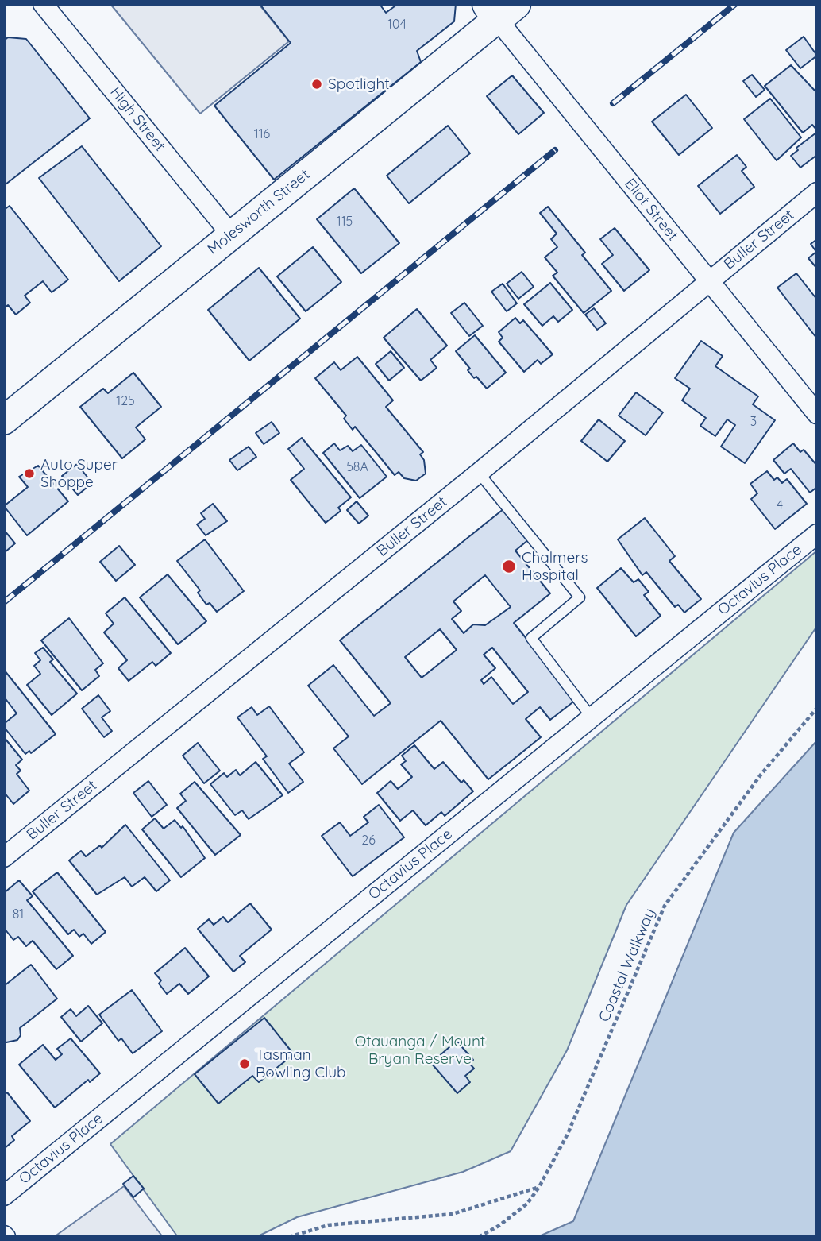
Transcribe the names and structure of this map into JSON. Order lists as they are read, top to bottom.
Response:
{
  "streets": {
    "main road": ["Molesworth Street"],
    "street": [
      "High Street",
      "Eliot Street",
      "Buller Street",
      "Octavius Place"
    ],
    "path": ["Coastal Walkway"]
  },
  "crossings": [
    ["High Street", "Molesworth Street"],
    ["Eliot Street", "Molesworth Street"],
    ["Eliot Street", "Buller Street"]
  ],
  "parks": ["Otauanga / Mount Bryan Reserve"],
  "places": [
    "Spotlight",
    "Auto Super Shoppe",
    "Chalmers Hospital",
    "Tasman Bowling Club"
  ],
  "house_numbers": [
    "104",
    "116",
    "115",
    "125",
    "3",
    "58A",
    "4",
    "26",
    "81"
  ]
}
